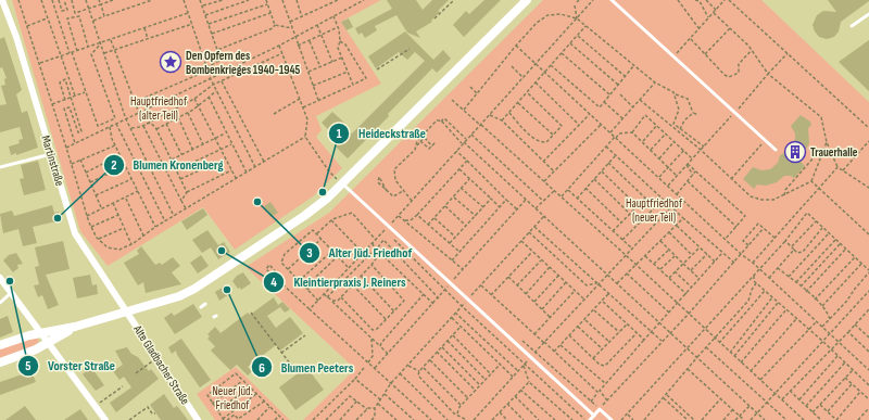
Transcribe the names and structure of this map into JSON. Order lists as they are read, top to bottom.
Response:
{
  "streets": {
    "street": ["Martinstraße", "Alte Gladbacher Straße"]
  },
  "crossings": [
    ["Martinstraße", "Alte Gladbacher Straße"]
  ],
  "parks": ["Hauptfriedhof (alter Teil)", "Hauptfriedhof (neuer Teil)", "Neuer Jüd. Friedhof"],
  "places": {
    "place": ["Den Opfern des Bombenkrieges 1940-1945"],
    "building": ["Trauerhalle"],
    "other": [
      "Heideckstraße",
      "Alter Jüd. Friedhof",
      "Blumen Kronenberg",
      "Kleintierpraxis J. Reiners",
      "Vorster Straße",
      "Blumen Peeters"
    ]
  }
}
